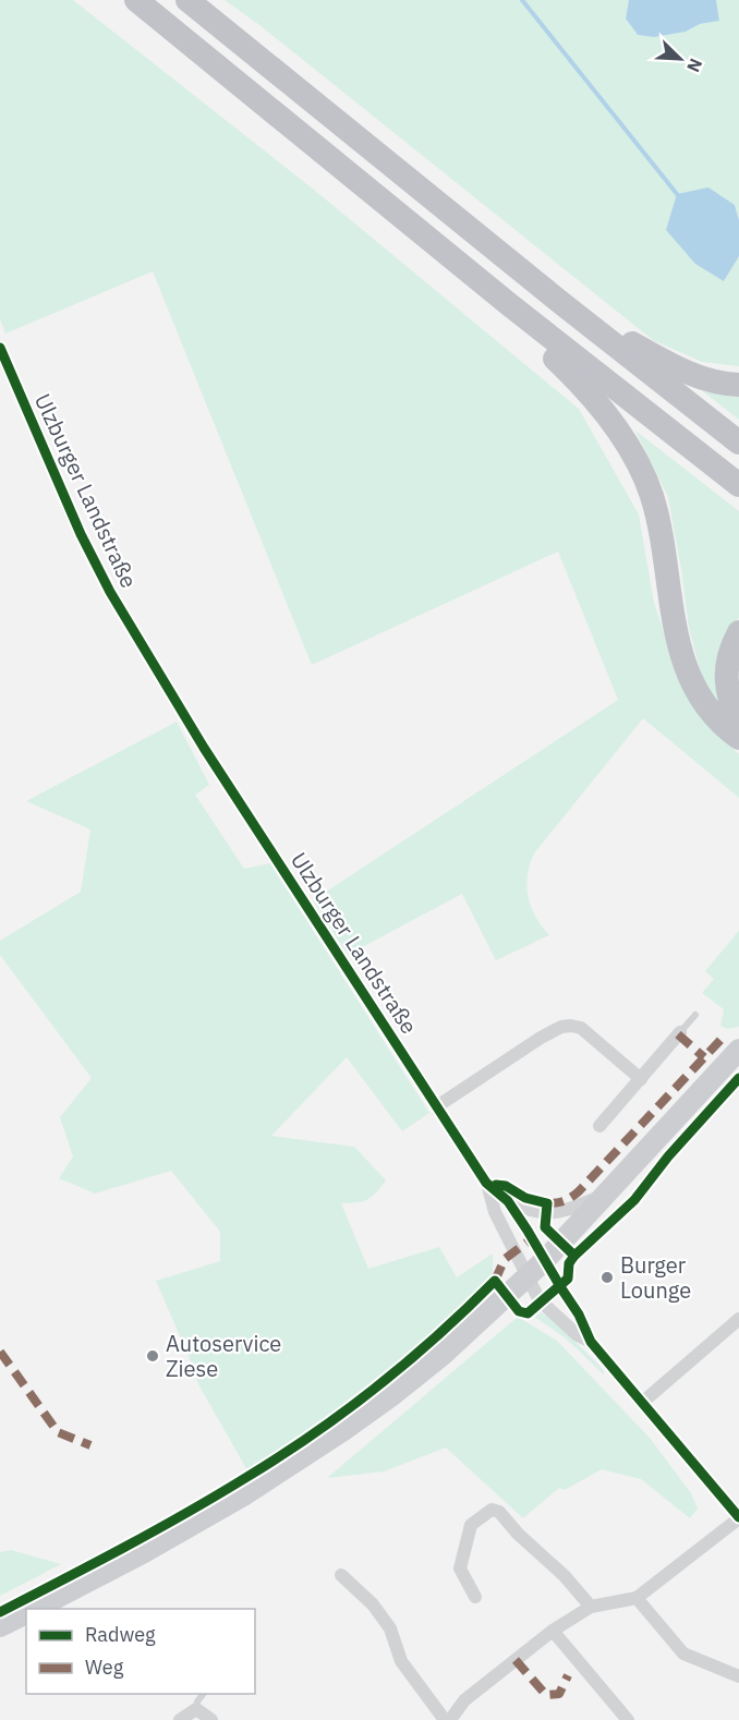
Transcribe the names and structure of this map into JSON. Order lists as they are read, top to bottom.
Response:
{
  "streets": {
    "street": ["Ulzburger Landstraße"]
  },
  "places": ["Burger Lounge", "Autoservice Ziese"],
  "legend": ["Radweg", "Weg"],
  "north": "bottom right"
}
